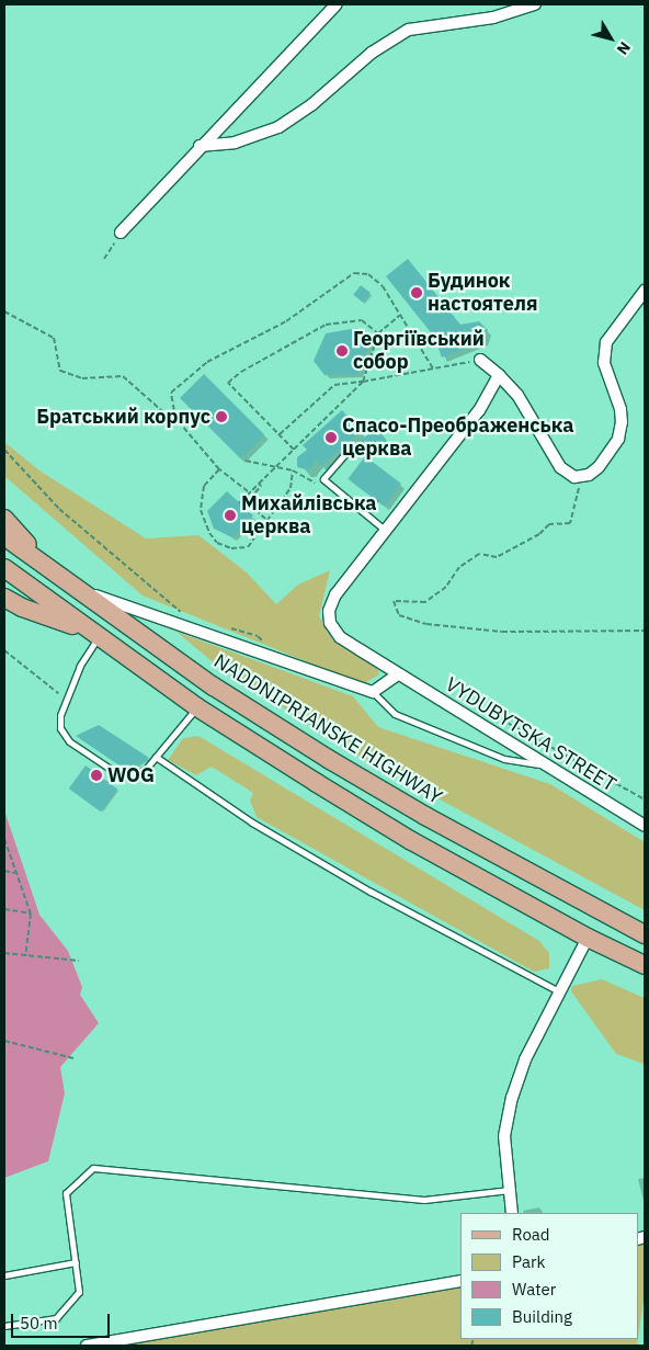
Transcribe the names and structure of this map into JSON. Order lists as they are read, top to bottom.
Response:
{
  "streets": {
    "main road": ["NADDNIPRIANSKE HIGHWAY"],
    "street": ["VYDUBYTSKA STREET"]
  },
  "places": [
    "Будинок настоятеля",
    "Георгіївський собор",
    "Братський корпус",
    "Спасо-Преображенська церква",
    "Михайлівська церква",
    "WOG"
  ],
  "legend": [
    "Road",
    "Park",
    "Water",
    "Building"
  ],
  "scale_bar": "50 m",
  "north": "bottom right"
}
